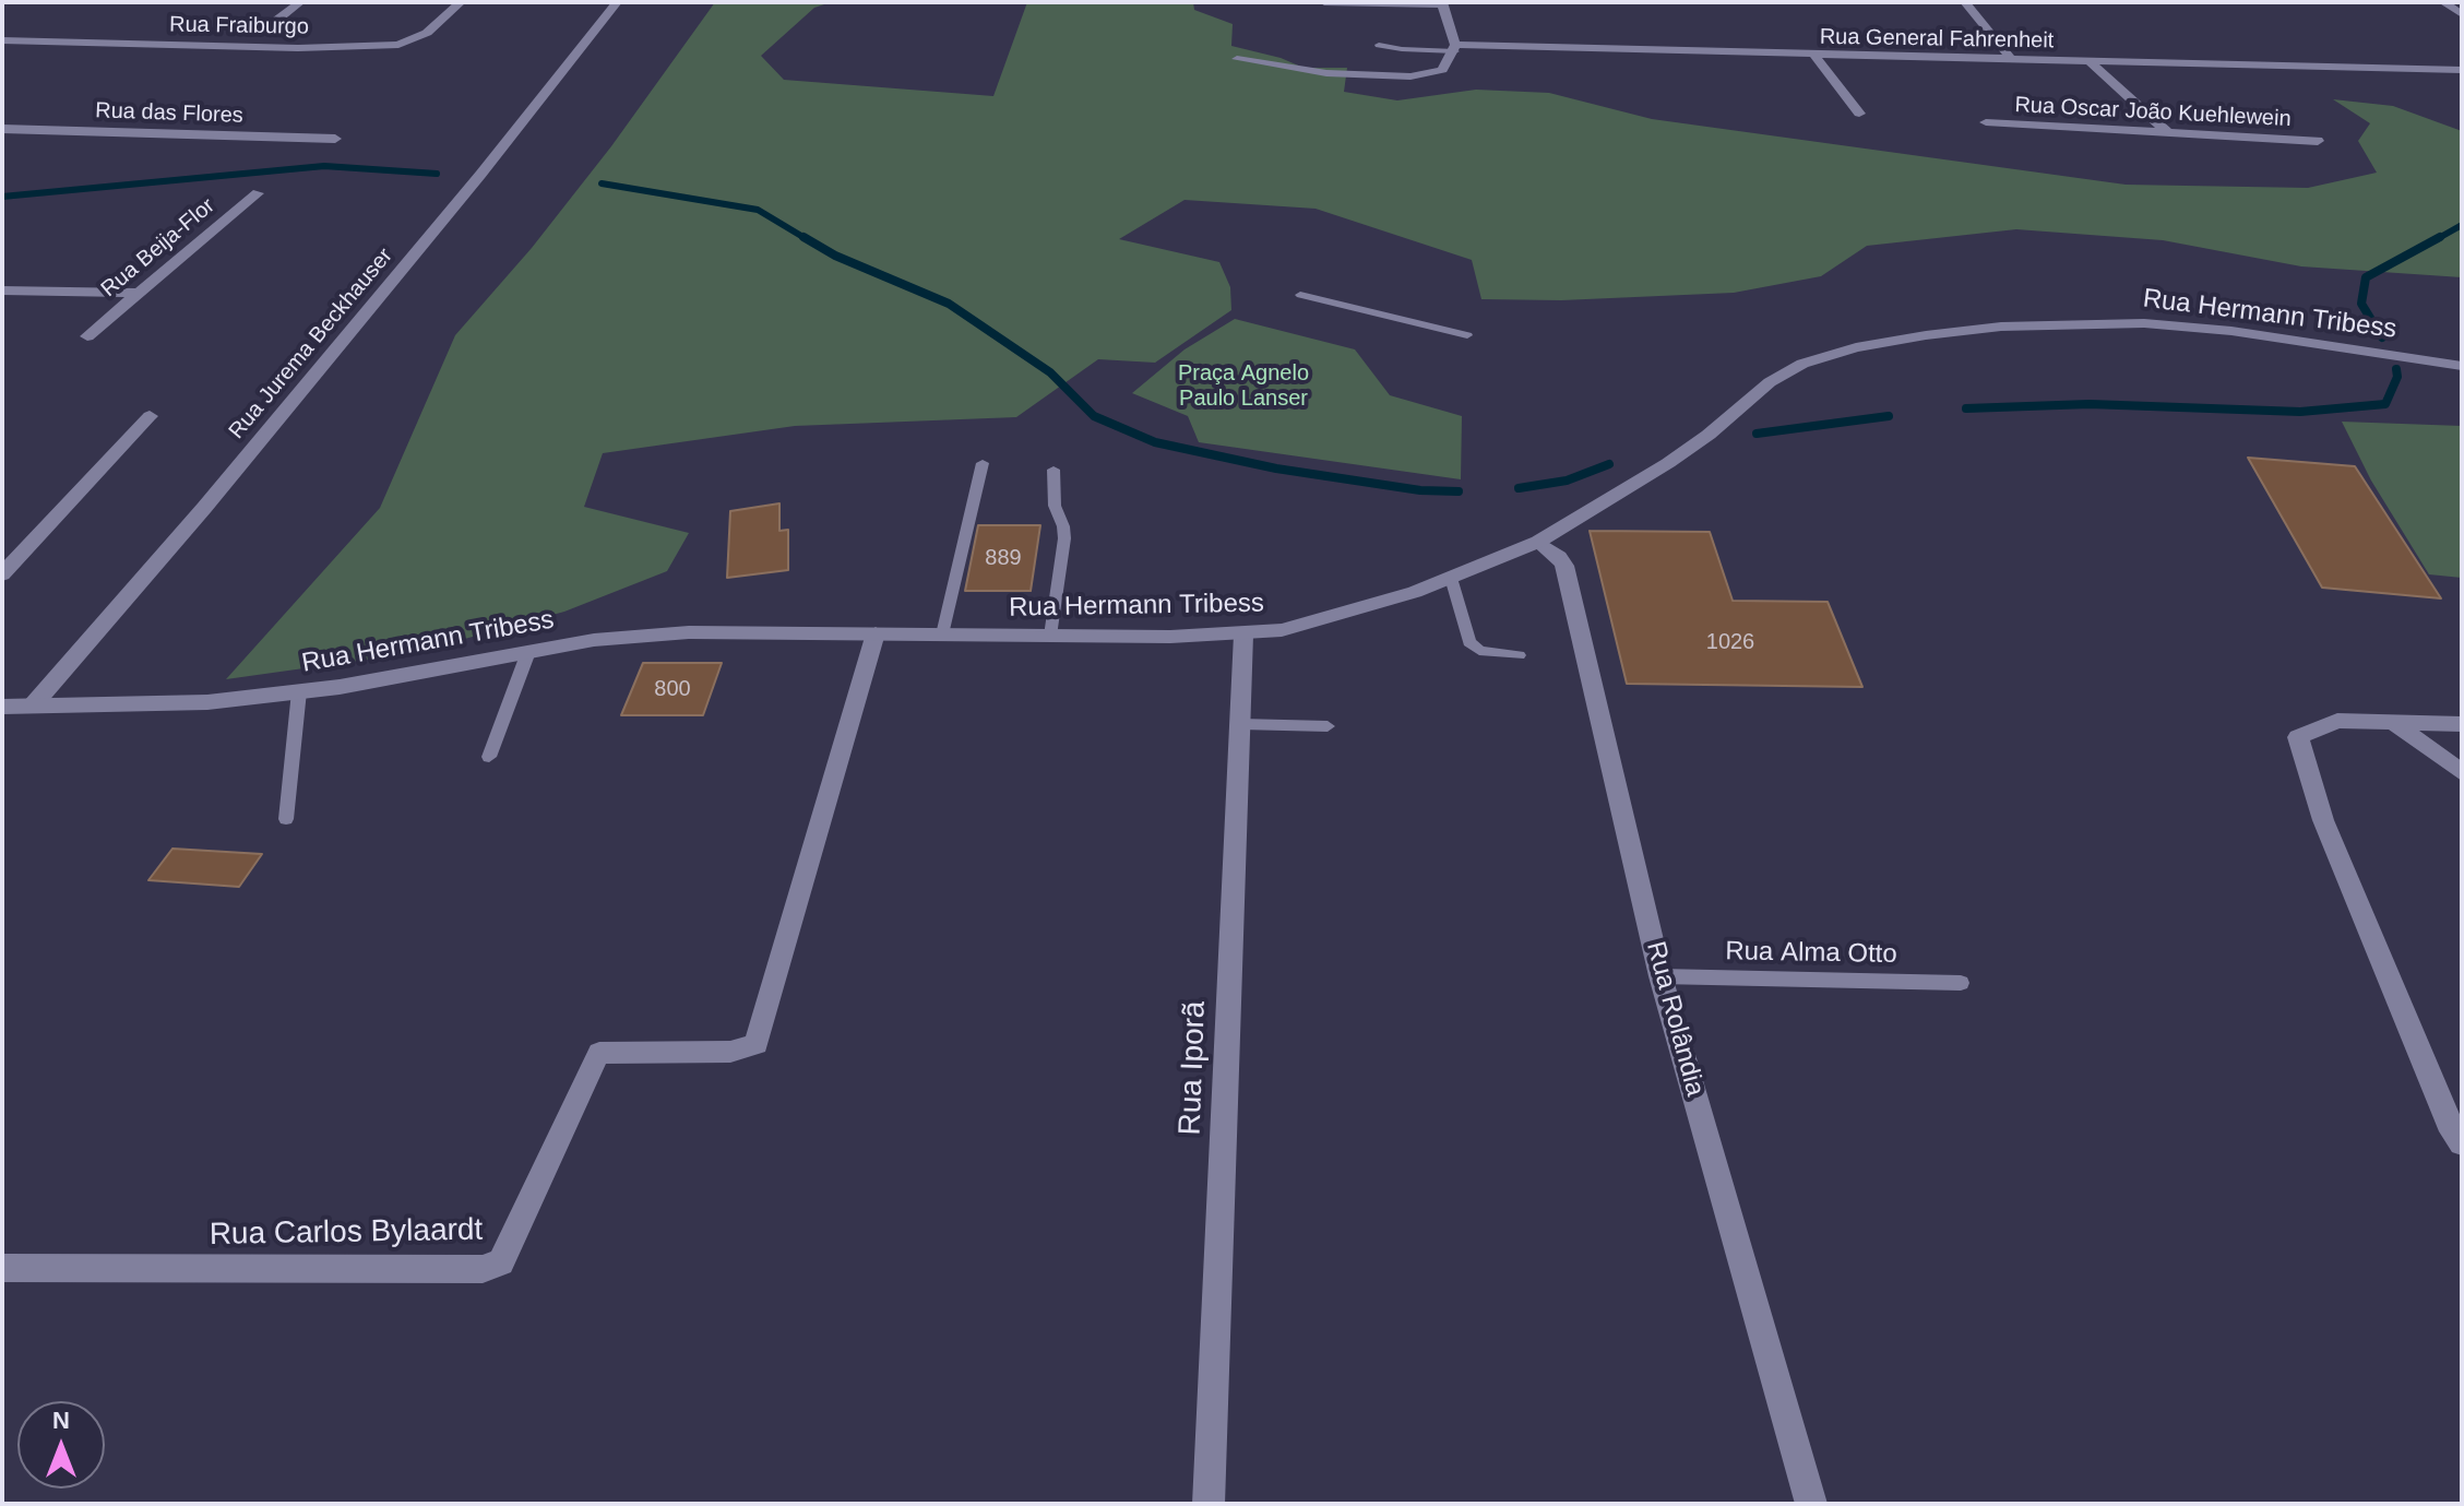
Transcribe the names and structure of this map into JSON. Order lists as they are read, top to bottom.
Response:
{
  "streets": {
    "street": [
      "Rua Fraiburgo",
      "Rua General Fahrenheit",
      "Rua Oscar João Kuehlewein",
      "Rua das Flores",
      "Rua Beija-Flor",
      "Rua Hermann Tribess",
      "Rua Jurema Beckhauser",
      "Rua Rolândia",
      "Rua Iporã",
      "Rua Carlos Bylaardt"
    ],
    "lane": ["Rua Alma Otto"]
  },
  "crossings": [
    ["Rua Hermann Tribess", "Rua Jurema Beckhauser"],
    ["Rua Hermann Tribess", "Rua Rolândia"],
    ["Rua Hermann Tribess", "Rua Iporã"],
    ["Rua Hermann Tribess", "Rua Carlos Bylaardt"],
    ["Rua Alma Otto", "Rua Rolândia"]
  ],
  "parks": ["Praça Agnelo Paulo Lanser"],
  "house_numbers": ["889", "1026", "800"],
  "north": "top"
}
